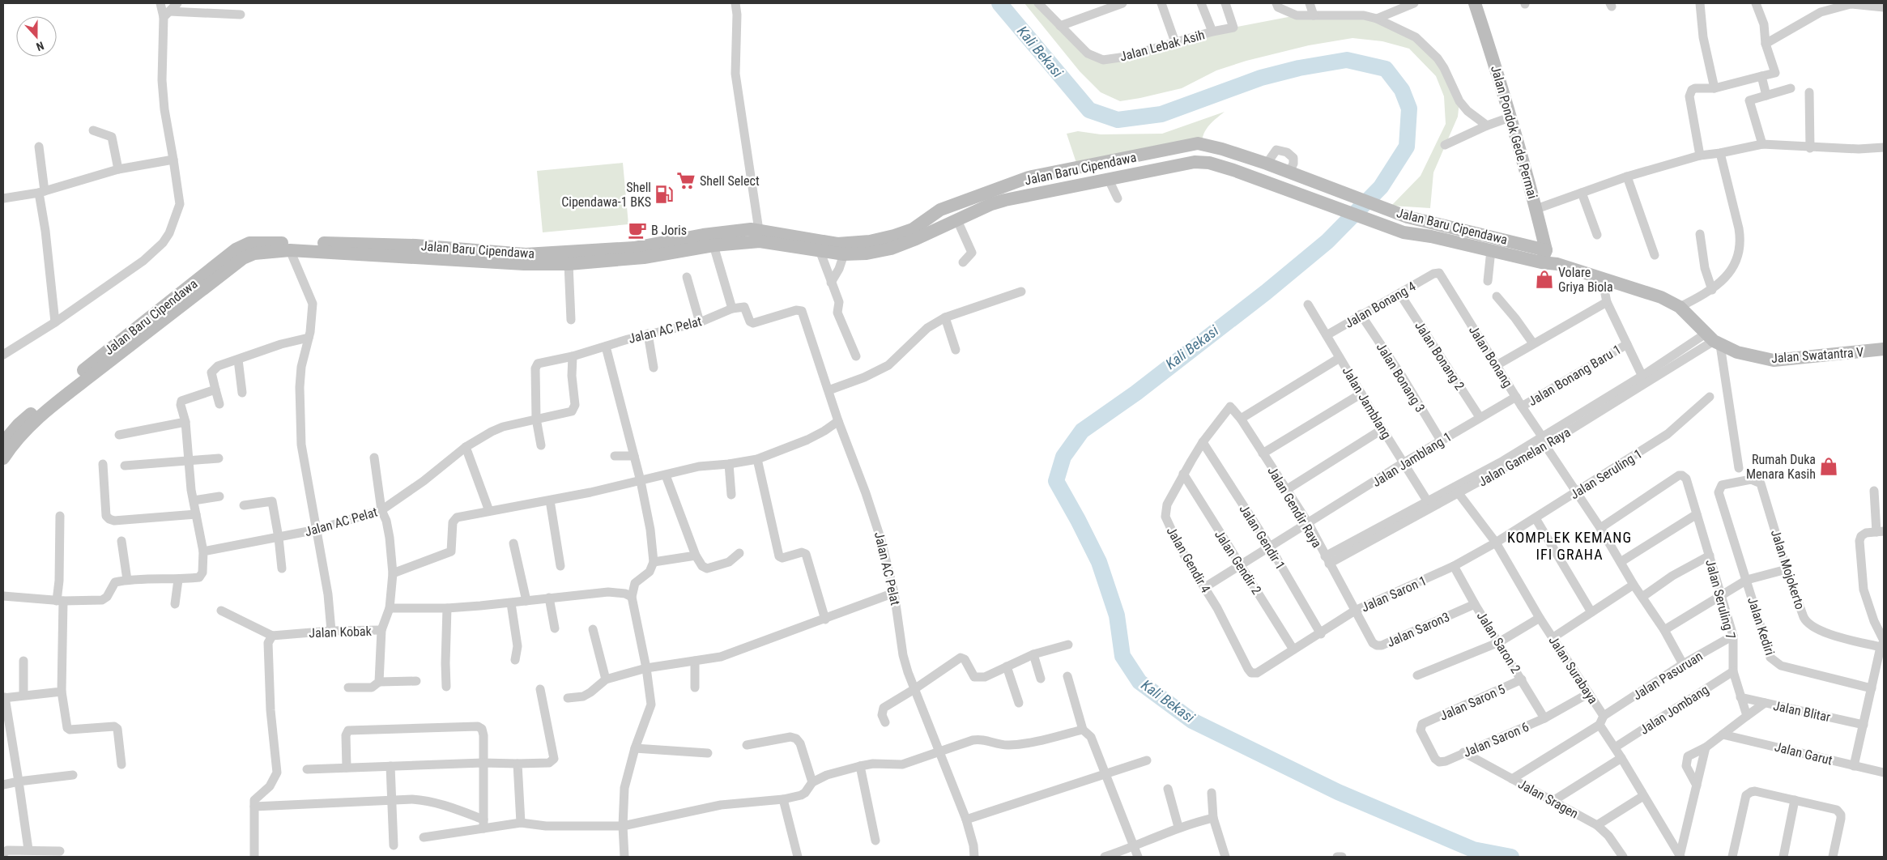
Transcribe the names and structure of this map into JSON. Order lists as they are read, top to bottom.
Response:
{
  "streets": {
    "main road": ["Jalan Pondok Gede Permai", "Jalan Baru Cipendawa", "Jalan Swatantra V"],
    "street": [
      "Jalan Lebak Asih",
      "Jalan Bonang 4",
      "Jalan AC Pelat",
      "Jalan Bonang 2",
      "Jalan Bonang",
      "Jalan Bonang Baru 1",
      "Jalan Bonang 3",
      "Jalan Jamblang",
      "Jalan Gamelan Raya",
      "Jalan Jamblang 1",
      "Jalan Seruling 1",
      "Jalan Gendir Raya",
      "Jalan Gendir 1",
      "Jalan Gendir 4",
      "Jalan Gendir 2",
      "Jalan Mojokerto",
      "Jalan Saron 1",
      "Jalan Seruling 7",
      "Jalan Kediri",
      "Jalan Saron3",
      "Jalan Kobak",
      "Jalan Saron 2",
      "Jalan Surabaya",
      "Jalan Pasuruan",
      "Jalan Saron 5",
      "Jalan Jombang",
      "Jalan Blitar",
      "Jalan Saron 6",
      "Jalan Garut",
      "Jalan Sragen"
    ]
  },
  "crossings": [
    ["Jalan Pondok Gede Permai", "Jalan Baru Cipendawa"],
    ["Jalan Pondok Gede Permai", "Jalan Swatantra V"],
    ["Jalan Baru Cipendawa", "Jalan Swatantra V"],
    ["Jalan Bonang 4", "Jalan Bonang 2"],
    ["Jalan Bonang 4", "Jalan Bonang"],
    ["Jalan Bonang 4", "Jalan Bonang 3"],
    ["Jalan Bonang 4", "Jalan Jamblang"],
    ["Jalan AC Pelat", "Jalan Kobak"],
    ["Jalan Swatantra V", "Jalan Gamelan Raya"],
    ["Jalan Bonang 2", "Jalan Jamblang 1"],
    ["Jalan Bonang", "Jalan Bonang Baru 1"],
    ["Jalan Bonang", "Jalan Gamelan Raya"],
    ["Jalan Bonang", "Jalan Jamblang 1"],
    ["Jalan Bonang", "Jalan Seruling 1"],
    ["Jalan Bonang", "Jalan Seruling 7"],
    ["Jalan Bonang", "Jalan Pasuruan"],
    ["Jalan Bonang 3", "Jalan Jamblang 1"],
    ["Jalan Jamblang", "Jalan Gamelan Raya"],
    ["Jalan Jamblang", "Jalan Jamblang 1"],
    ["Jalan Gamelan Raya", "Jalan Gendir Raya"],
    ["Jalan Gamelan Raya", "Jalan Surabaya"],
    ["Jalan Jamblang 1", "Jalan Gendir Raya"],
    ["Jalan Jamblang 1", "Jalan Gendir 1"],
    ["Jalan Jamblang 1", "Jalan Gendir 4"],
    ["Jalan Jamblang 1", "Jalan Gendir 2"],
    ["Jalan Seruling 1", "Jalan Saron 1"],
    ["Jalan Seruling 1", "Jalan Surabaya"],
    ["Jalan Gendir Raya", "Jalan Gendir 4"],
    ["Jalan Gendir Raya", "Jalan Saron 1"],
    ["Jalan Gendir Raya", "Jalan Saron3"],
    ["Jalan Gendir 1", "Jalan Gendir 4"],
    ["Jalan Gendir 1", "Jalan Saron 1"],
    ["Jalan Gendir 4", "Jalan Gendir 2"],
    ["Jalan Gendir 4", "Jalan Saron 1"],
    ["Jalan Gendir 2", "Jalan Saron 1"],
    ["Jalan Mojokerto", "Jalan Kediri"],
    ["Jalan Saron 1", "Jalan Saron3"],
    ["Jalan Saron 1", "Jalan Saron 2"],
    ["Jalan Saron 1", "Jalan Surabaya"],
    ["Jalan Seruling 7", "Jalan Pasuruan"],
    ["Jalan Seruling 7", "Jalan Jombang"],
    ["Jalan Seruling 7", "Jalan Blitar"],
    ["Jalan Saron3", "Jalan Saron 2"],
    ["Jalan Saron 2", "Jalan Saron 5"],
    ["Jalan Saron 2", "Jalan Saron 6"],
    ["Jalan Surabaya", "Jalan Pasuruan"],
    ["Jalan Surabaya", "Jalan Saron 6"],
    ["Jalan Saron 5", "Jalan Saron 6"],
    ["Jalan Saron 6", "Jalan Sragen"]
  ],
  "districts": ["KOMPLEK KEMANG IFI GRAHA"],
  "water": ["Kali Bekasi"],
  "places": {
    "supermarket": ["Shell Select"],
    "fuel station": ["Shell Cipendawa-1 BKS"],
    "cafe": ["B Joris"],
    "shop": ["Volare Griya Biola", "Rumah Duka Menara Kasih"]
  },
  "north": "bottom"
}
